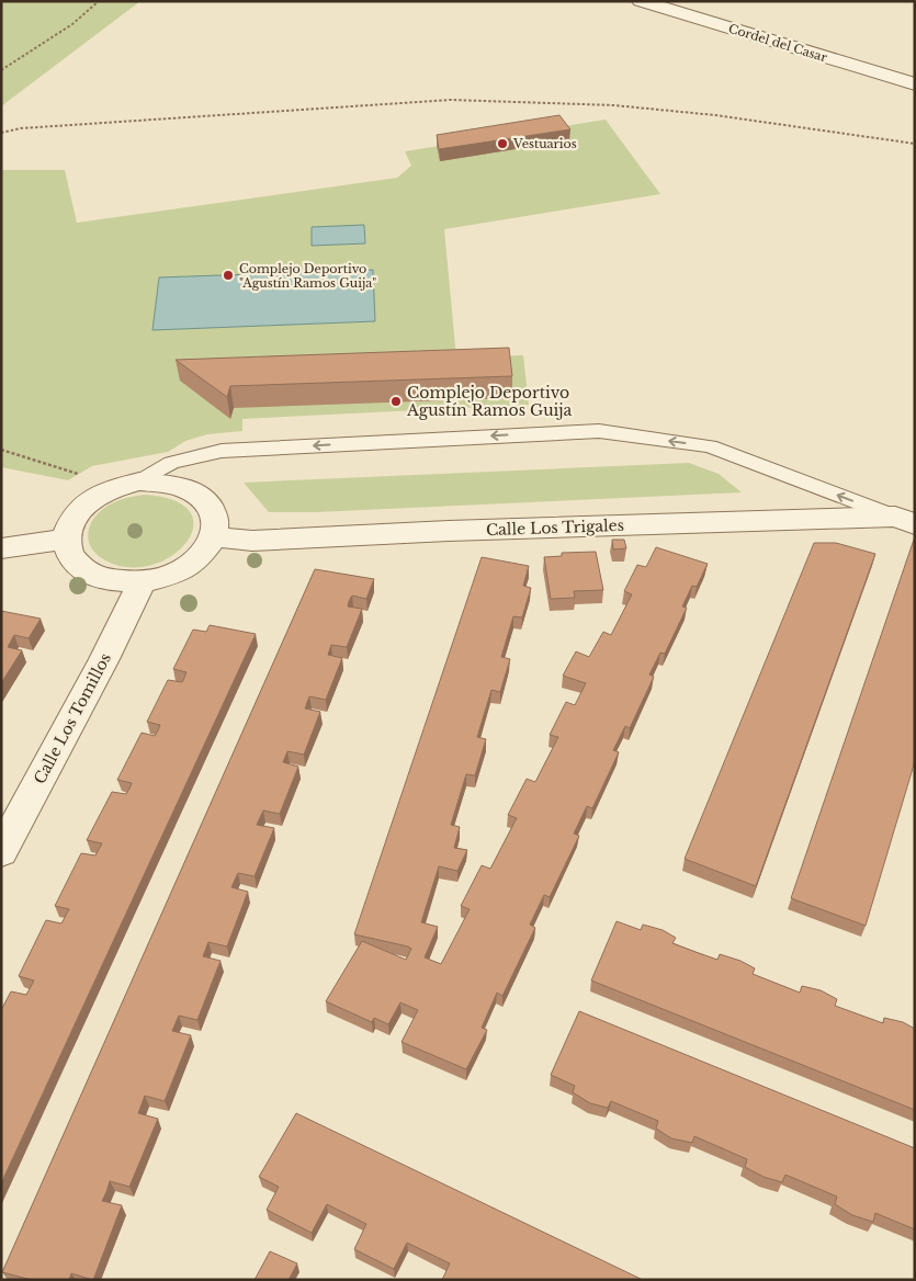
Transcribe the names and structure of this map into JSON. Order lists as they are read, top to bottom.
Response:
{
  "streets": {
    "street": ["Cordel del Casar", "Calle Los Trigales", "Calle Los Tomillos"]
  },
  "crossings": [
    ["Calle Los Trigales", "Calle Los Tomillos"]
  ],
  "places": ["Vestuarios", "Complejo Deportivo \"Agustín Ramos Guija\"", "Complejo Deportivo Agustín Ramos Guija"]
}
